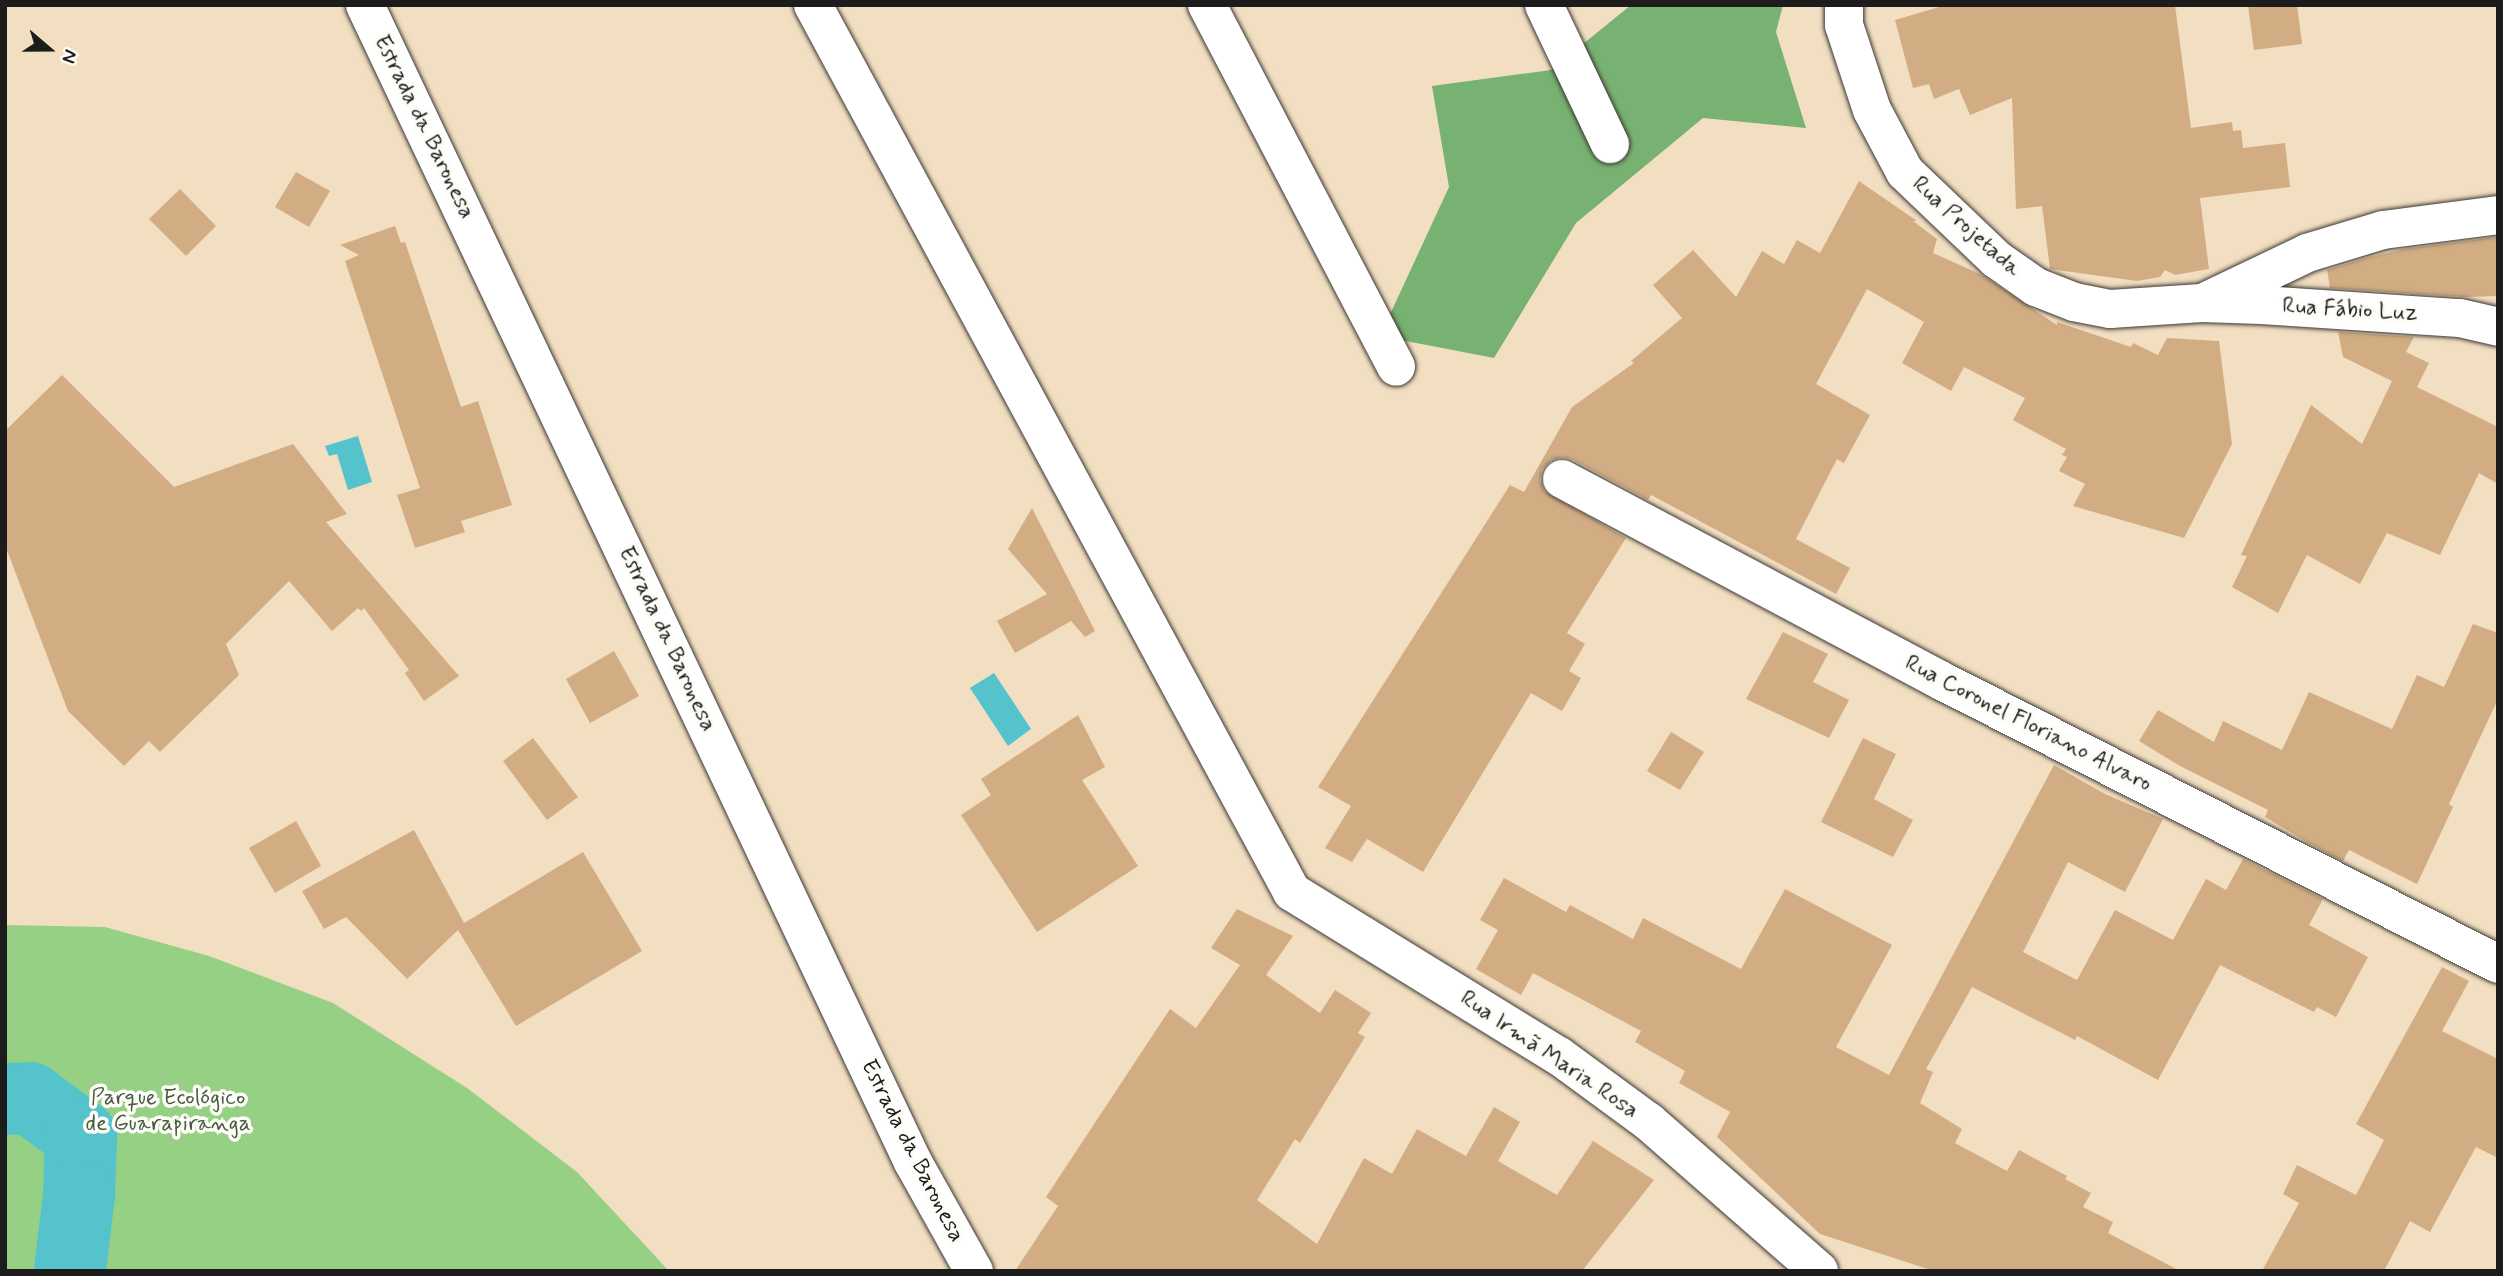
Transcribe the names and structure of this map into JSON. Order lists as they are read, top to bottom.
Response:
{
  "streets": {
    "street": [
      "Estrada da Baronesa",
      "Rua Projetada",
      "Rua Fábio Luz",
      "Rua Coronel Floriano Alvaro",
      "Rua Irmã Maria Rosa"
    ]
  },
  "crossings": [
    ["Rua Projetada", "Rua Fábio Luz"]
  ],
  "parks": ["Parque Ecológico de Guarapiranga"],
  "north": "right"
}
